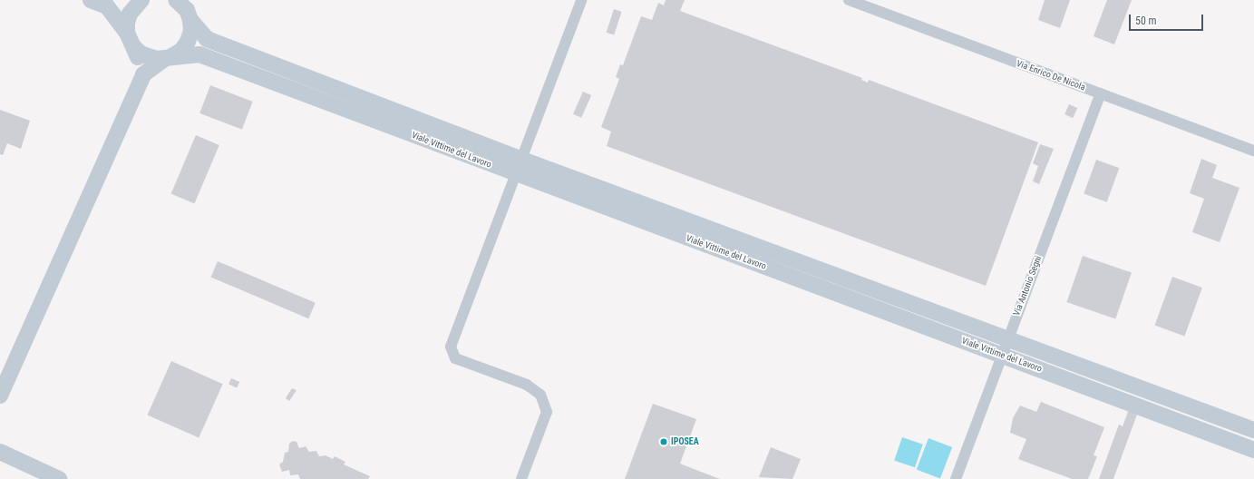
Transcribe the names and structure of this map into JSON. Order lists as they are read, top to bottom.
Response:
{
  "streets": {
    "street": ["Via Enrico De Nicola", "Viale Vittime del Lavoro", "Via Antonio Segni"]
  },
  "crossings": [
    ["Via Enrico De Nicola", "Via Antonio Segni"],
    ["Viale Vittime del Lavoro", "Via Antonio Segni"]
  ],
  "places": ["IPOSEA"],
  "scale_bar": "50 m"
}
